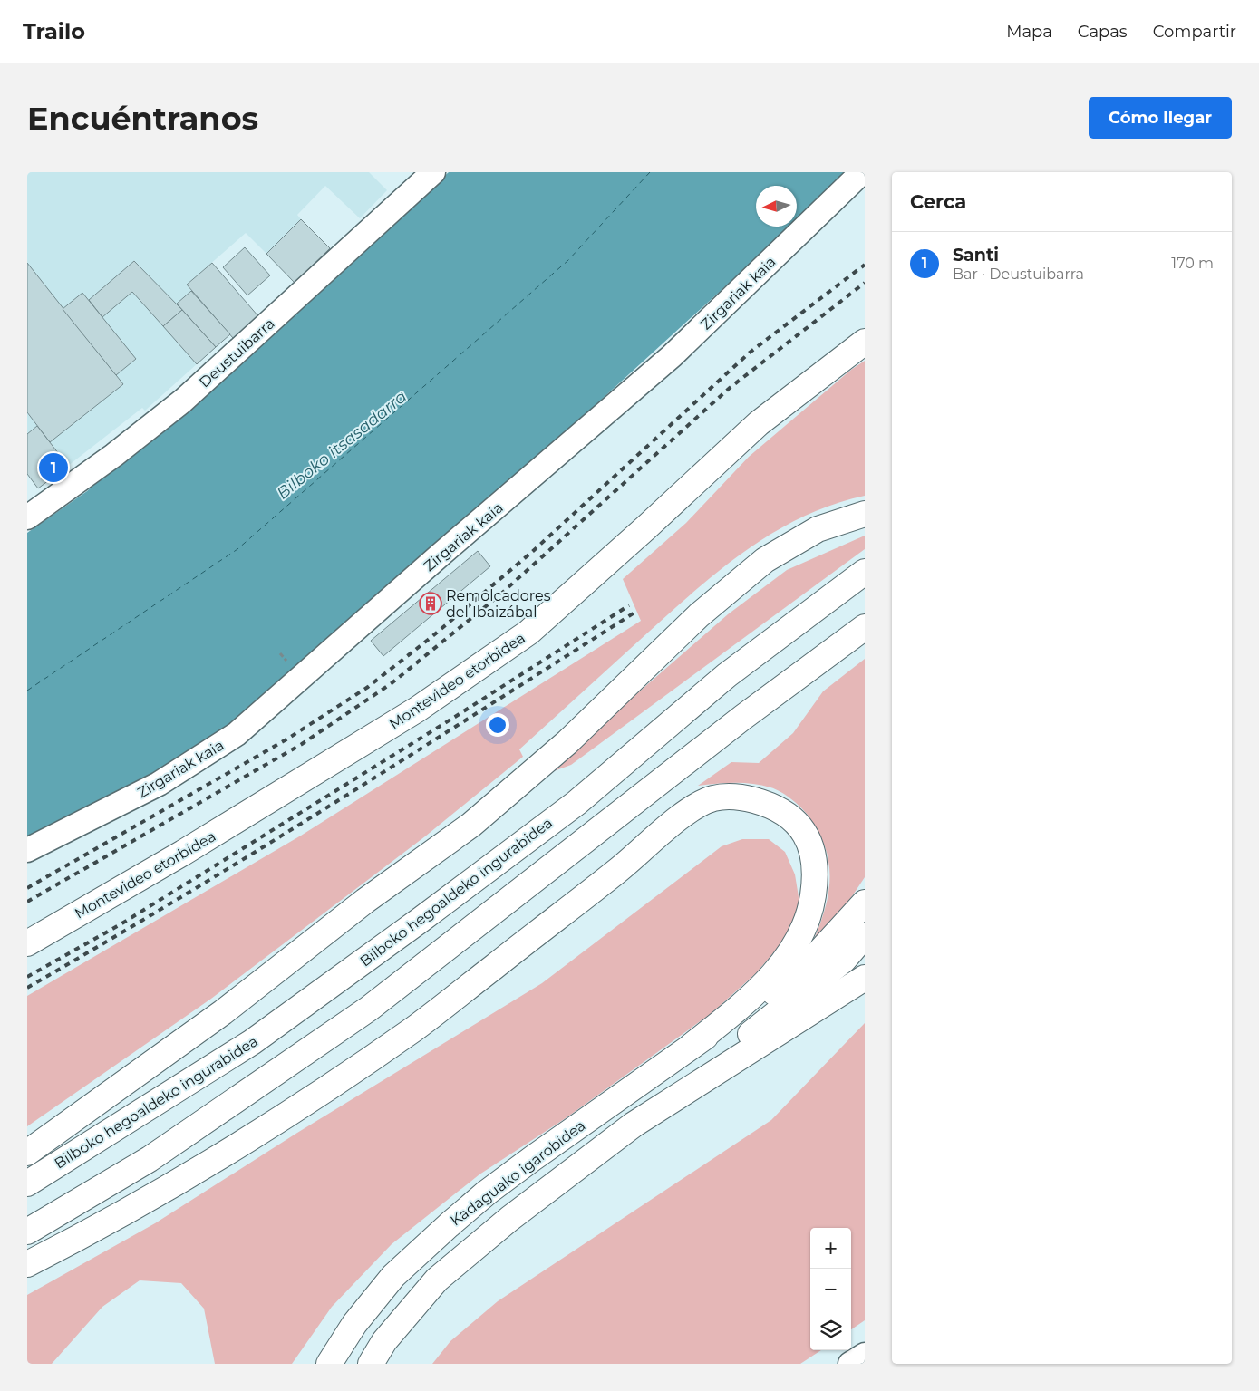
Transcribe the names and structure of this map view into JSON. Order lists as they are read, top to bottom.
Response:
{
  "streets": {
    "main road": ["Montevideo etorbidea", "Bilboko hegoaldeko ingurabidea", "Kadaguako igarobidea"],
    "street": ["Zirgariak kaia", "Deustuibarra"]
  },
  "water": ["Bilboko itsasadarra"],
  "places": {
    "building": ["Remolcadores del Ibaizábal"]
  },
  "north": "left",
  "page": {
    "header": "Trailo",
    "nav": ["Mapa", "Capas", "Compartir"],
    "buttons": "Cómo llegar",
    "title": "Encuéntranos",
    "heading": "Cerca",
    "list": [
      {
        "mark": "1",
        "name": "Santi",
        "note": "Bar · Deustuibarra",
        "value": "170 m"
      }
    ],
    "pins": "1",
    "map_buttons": ["+", "−"]
  }
}
